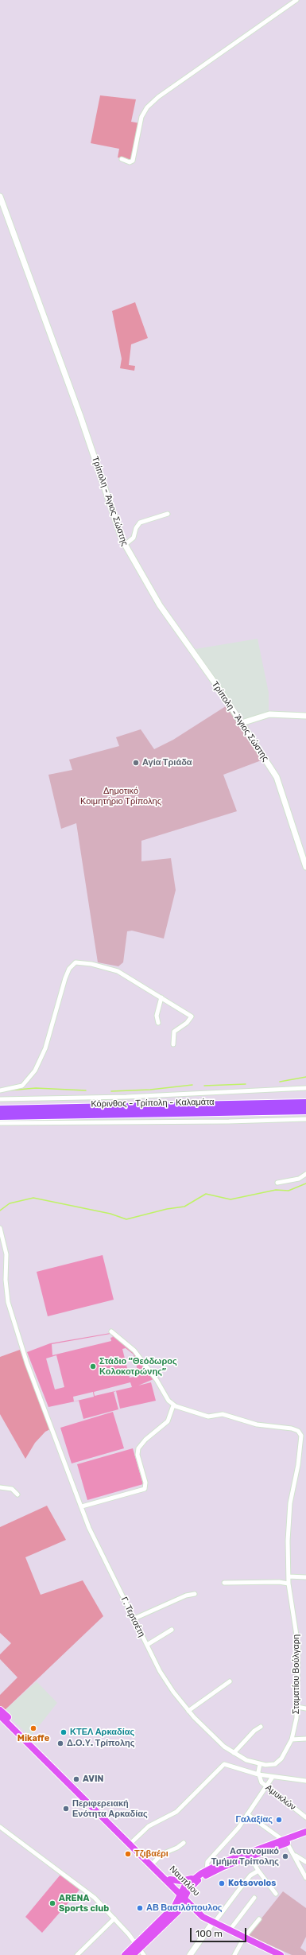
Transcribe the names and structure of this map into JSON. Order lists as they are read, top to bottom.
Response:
{
  "streets": {
    "highway": ["Κόρινθος - Τρίπολη - Καλαμάτα"],
    "main road": ["Τρίπολη - Άγιος Σώστης", "Ναυπλίου"],
    "street": ["Γ. Τερτσέτη", "Σταματίου Βούλγαρη", "Αμυκλών"]
  },
  "crossings": [
    ["Γ. Τερτσέτη", "Σταματίου Βούλγαρη"]
  ],
  "parks": ["Δημοτικό Κοιμητήριο Τρίπολης"],
  "places": [
    "Αγία Τριάδα",
    "Στάδιο “Θεόδωρος Κολοκοτρώνης”",
    "Mikaffe",
    "ΚΤΕΛ Αρκαδίας",
    "Δ.Ο.Υ. Τρίπολης",
    "AVIN",
    "Περιφερειακή Ενότητα Αρκαδίας",
    "Γαλαξίας",
    "Τζιβαέρι",
    "Αστυνομικό Τμήμα Τρίπολης",
    "Kotsovolos",
    "ARENA Sports club",
    "ΑΒ Βασιλόπουλος"
  ],
  "scale_bar": "100 m"
}
